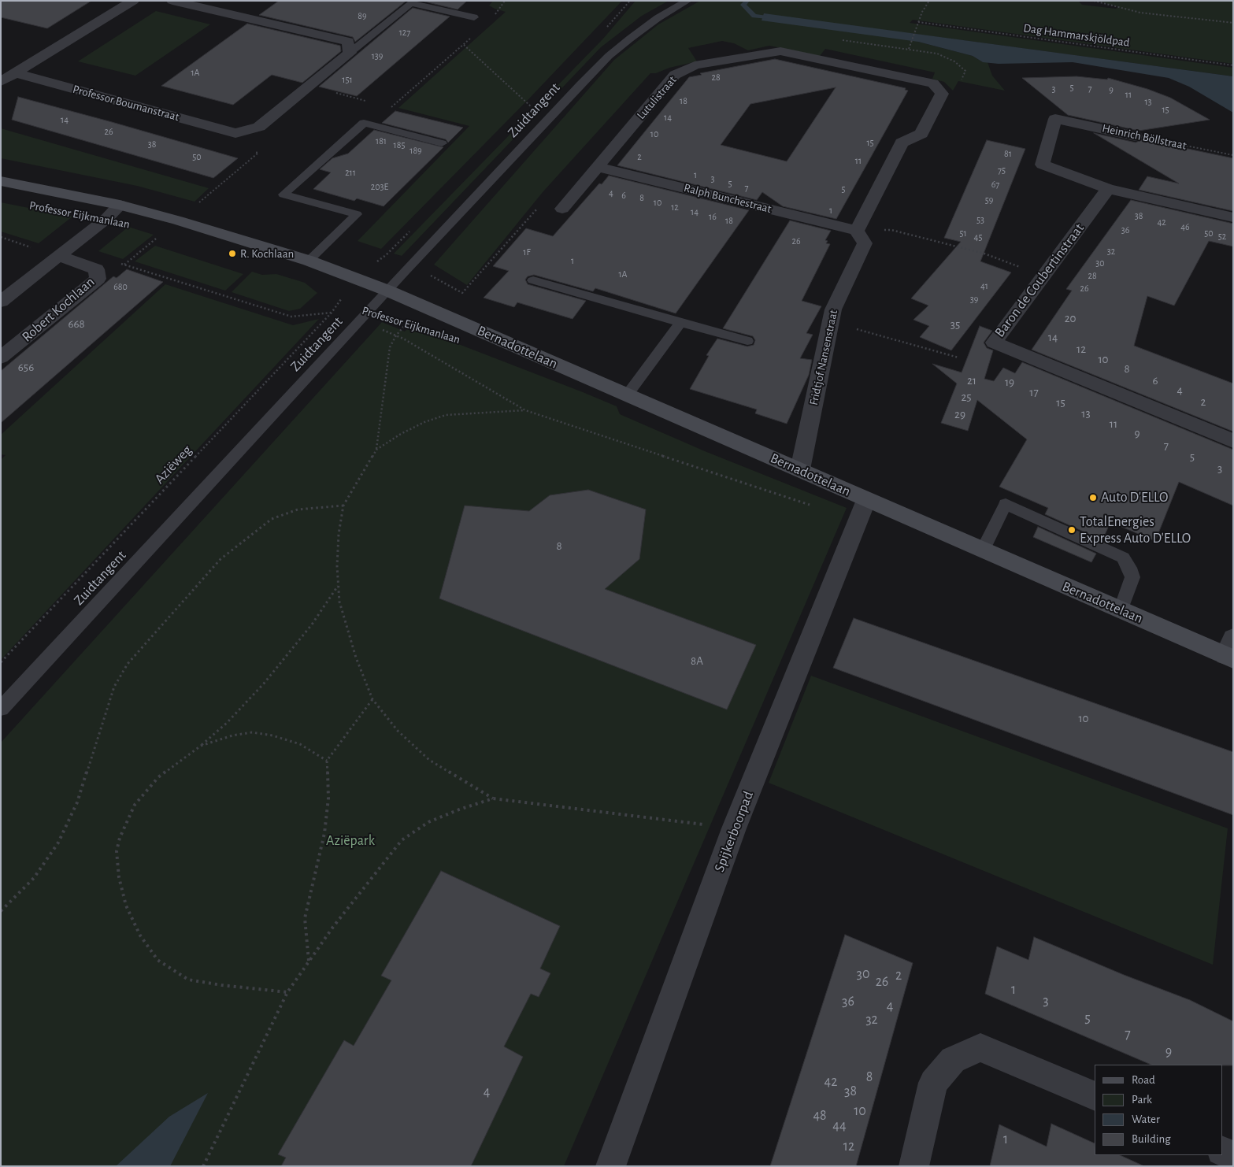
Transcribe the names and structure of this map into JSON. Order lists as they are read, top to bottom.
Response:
{
  "streets": {
    "street": [
      "Lutulistraat",
      "Professor Boumanstraat",
      "Heinrich Böllstraat",
      "Ralph Bunchestraat",
      "Professor Eijkmanlaan",
      "Baron de Coubertinstraat",
      "Robert Kochlaan",
      "Bernadottelaan",
      "Fridtjof Nansenstraat",
      "Spijkerboorpad"
    ],
    "lane": ["Zuidtangent"],
    "path": ["Dag Hammarskjöldpad", "Aziëweg"]
  },
  "crossings": [
    ["Lutulistraat", "Ralph Bunchestraat"],
    ["Lutulistraat", "Fridtjof Nansenstraat"],
    ["Zuidtangent", "Professor Eijkmanlaan"],
    ["Zuidtangent", "Bernadottelaan"],
    ["Heinrich Böllstraat", "Baron de Coubertinstraat"],
    ["Ralph Bunchestraat", "Fridtjof Nansenstraat"],
    ["Professor Eijkmanlaan", "Bernadottelaan"],
    ["Professor Eijkmanlaan", "Aziëweg"],
    ["Bernadottelaan", "Fridtjof Nansenstraat"],
    ["Bernadottelaan", "Spijkerboorpad"]
  ],
  "parks": ["Aziëpark"],
  "places": ["R. Kochlaan", "Auto D'ELLO", "TotalEnergies Express Auto D'ELLO"],
  "house_numbers": [
    "89",
    "127",
    "139",
    "1A",
    "28",
    "151",
    "5",
    "7",
    "3",
    "9",
    "11",
    "18",
    "13",
    "15",
    "14",
    "14",
    "26",
    "10",
    "181",
    "15",
    "38",
    "185",
    "189",
    "81",
    "50",
    "2",
    "11",
    "75",
    "211",
    "1",
    "3",
    "5",
    "67",
    "203E",
    "7",
    "5",
    "4",
    "6",
    "8",
    "59",
    "10",
    "12",
    "1",
    "14",
    "38",
    "16",
    "53",
    "18",
    "42",
    "46",
    "36",
    "51",
    "50",
    "52",
    "45",
    "26",
    "32",
    "1F",
    "1",
    "30",
    "1A",
    "28",
    "41",
    "680",
    "26",
    "39",
    "20",
    "668",
    "35",
    "14",
    "12",
    "10",
    "656",
    "8",
    "21",
    "6",
    "19",
    "4",
    "17",
    "25",
    "2",
    "15",
    "13",
    "29",
    "11",
    "9",
    "7",
    "5",
    "3",
    "8",
    "8A",
    "10",
    "30",
    "2",
    "26",
    "1",
    "3",
    "36",
    "4",
    "5",
    "32",
    "7",
    "9",
    "8",
    "42",
    "38",
    "4",
    "10",
    "48",
    "44",
    "1",
    "12"
  ],
  "legend": [
    "Road",
    "Park",
    "Water",
    "Building"
  ]
}
